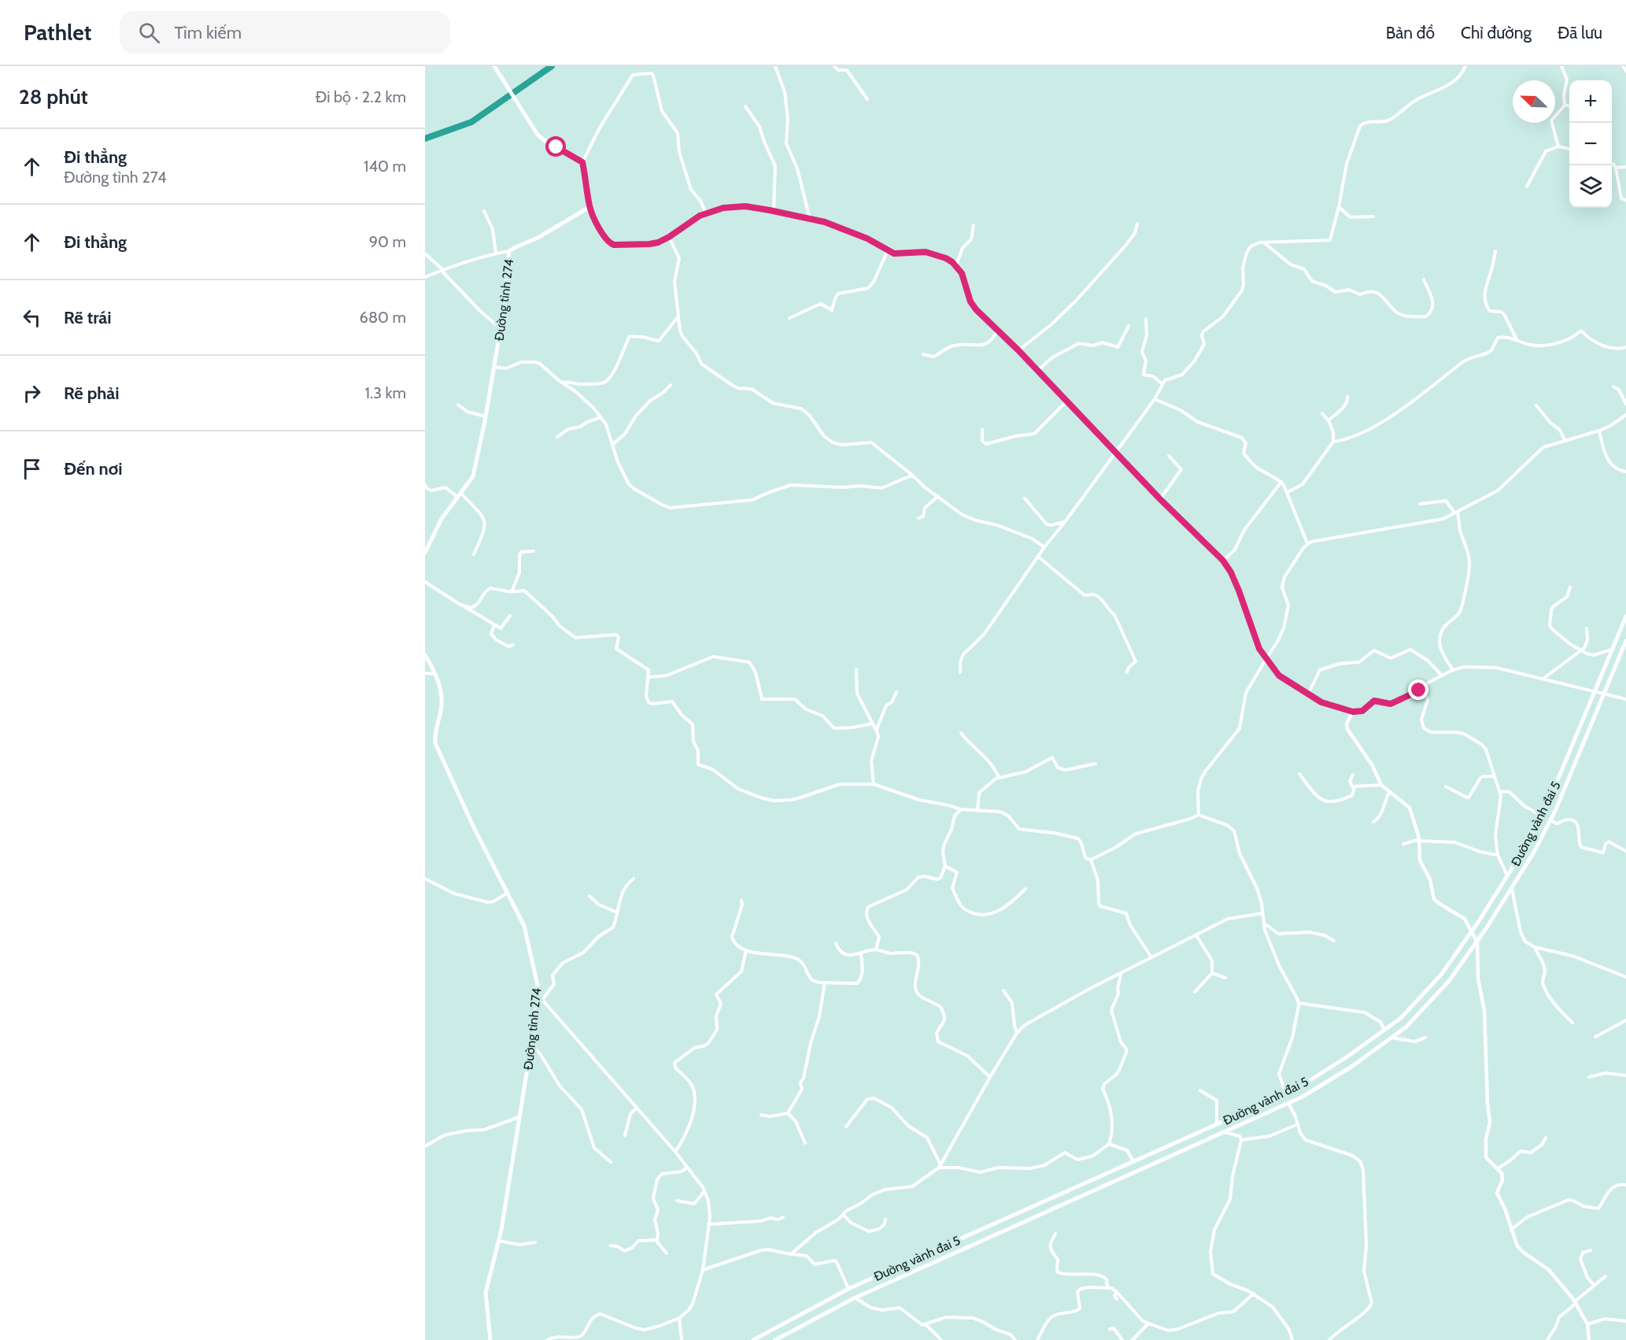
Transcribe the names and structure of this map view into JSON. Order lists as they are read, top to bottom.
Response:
{
  "streets": {
    "main road": ["Đường tỉnh 274", "Đường vành đai 5"]
  },
  "north": "top left",
  "page": {
    "header": "Pathlet",
    "search": "Tìm kiếm",
    "nav": ["Bản đồ", "Chỉ đường", "Đã lưu"],
    "heading": ["28 phút", "Đi bộ · 2.2 km"],
    "map_buttons": ["+", "−"],
    "list": [
      ["Đi thẳng", "Đường tỉnh 274", "140 m"],
      ["Đi thẳng", "90 m"],
      ["Rẽ trái", "680 m"],
      ["Rẽ phải", "1.3 km"],
      "Đến nơi"
    ]
  }
}
